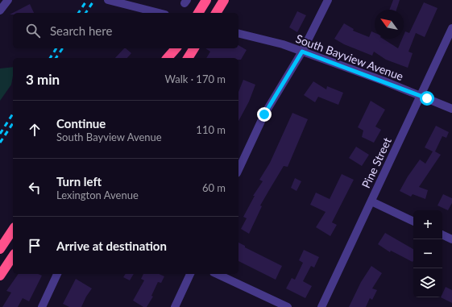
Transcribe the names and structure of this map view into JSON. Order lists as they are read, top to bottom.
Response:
{
  "streets": {
    "street": ["South Bayview Avenue", "Pine Street"]
  },
  "crossings": [
    ["South Bayview Avenue", "Pine Street"]
  ],
  "north": "top left",
  "page": {
    "search": "Search here",
    "heading": ["3 min", "Walk · 170 m"],
    "list": [
      ["Continue", "South Bayview Avenue", "110 m"],
      ["Turn left", "Lexington Avenue", "60 m"],
      "Arrive at destination"
    ],
    "map_buttons": ["+", "−"]
  }
}
